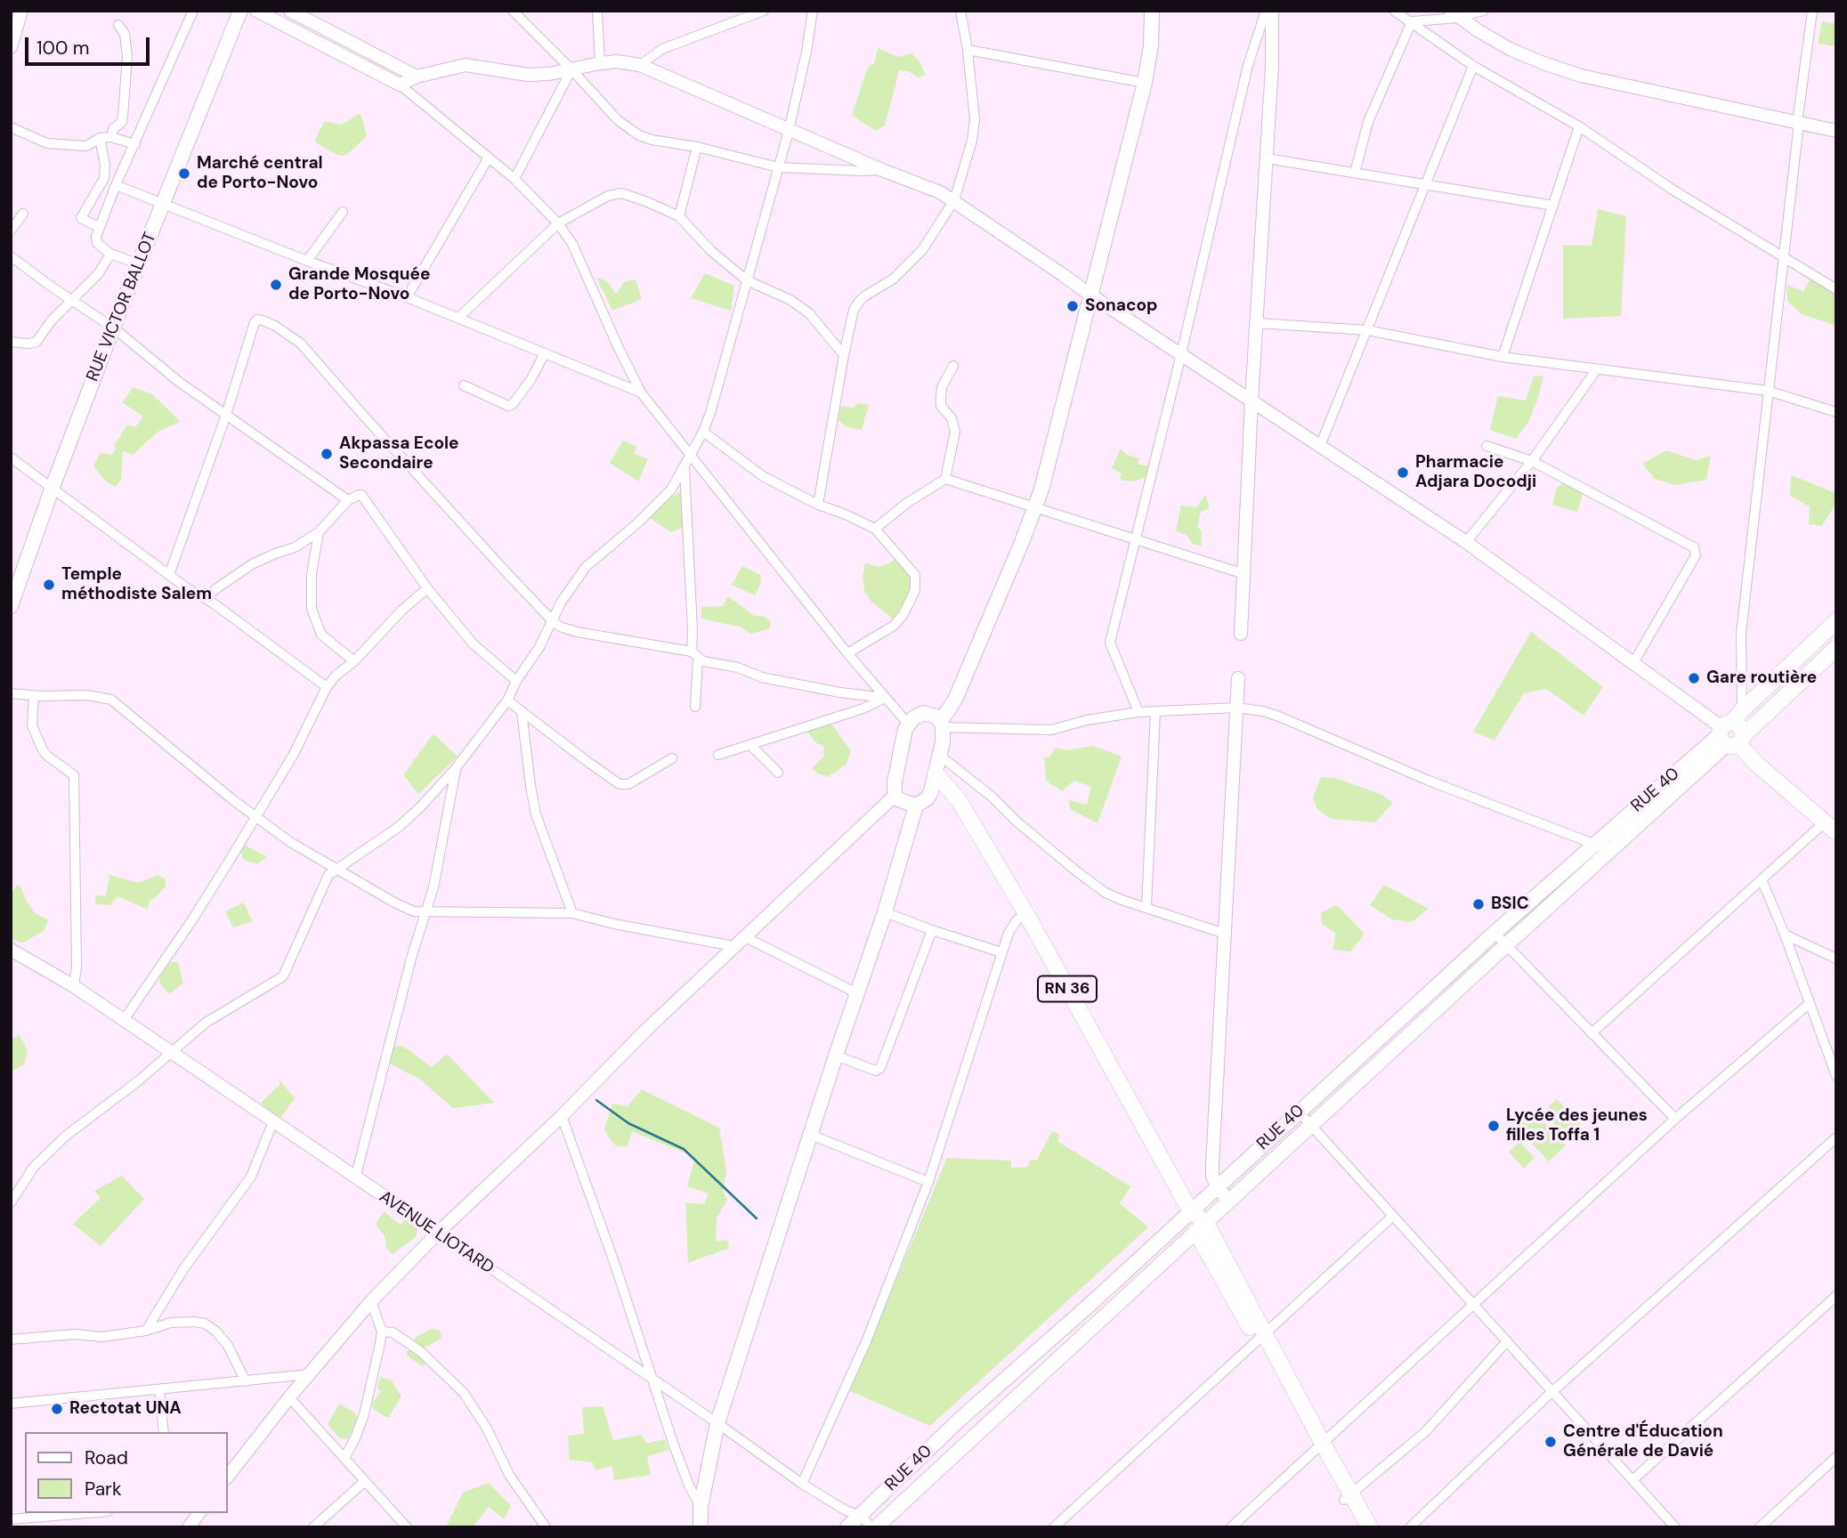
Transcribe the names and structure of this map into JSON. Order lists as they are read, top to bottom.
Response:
{
  "streets": {
    "main road": ["RUE VICTOR BALLOT", "RUE 40", "RN 36"],
    "street": ["AVENUE LIOTARD"]
  },
  "crossings": [
    ["RUE 40", "RN 36"],
    ["RUE 40", "AVENUE LIOTARD"]
  ],
  "places": [
    "Marché central de Porto-Novo",
    "Grande Mosquée de Porto-Novo",
    "Sonacop",
    "Akpassa Ecole Secondaire",
    "Pharmacie Adjara Docodji",
    "Temple méthodiste Salem",
    "Gare routière",
    "BSIC",
    "Lycée des jeunes filles Toffa 1",
    "Rectotat UNA",
    "Centre d'Éducation Générale de Davié"
  ],
  "legend": ["Road", "Park"],
  "scale_bar": "100 m"
}
